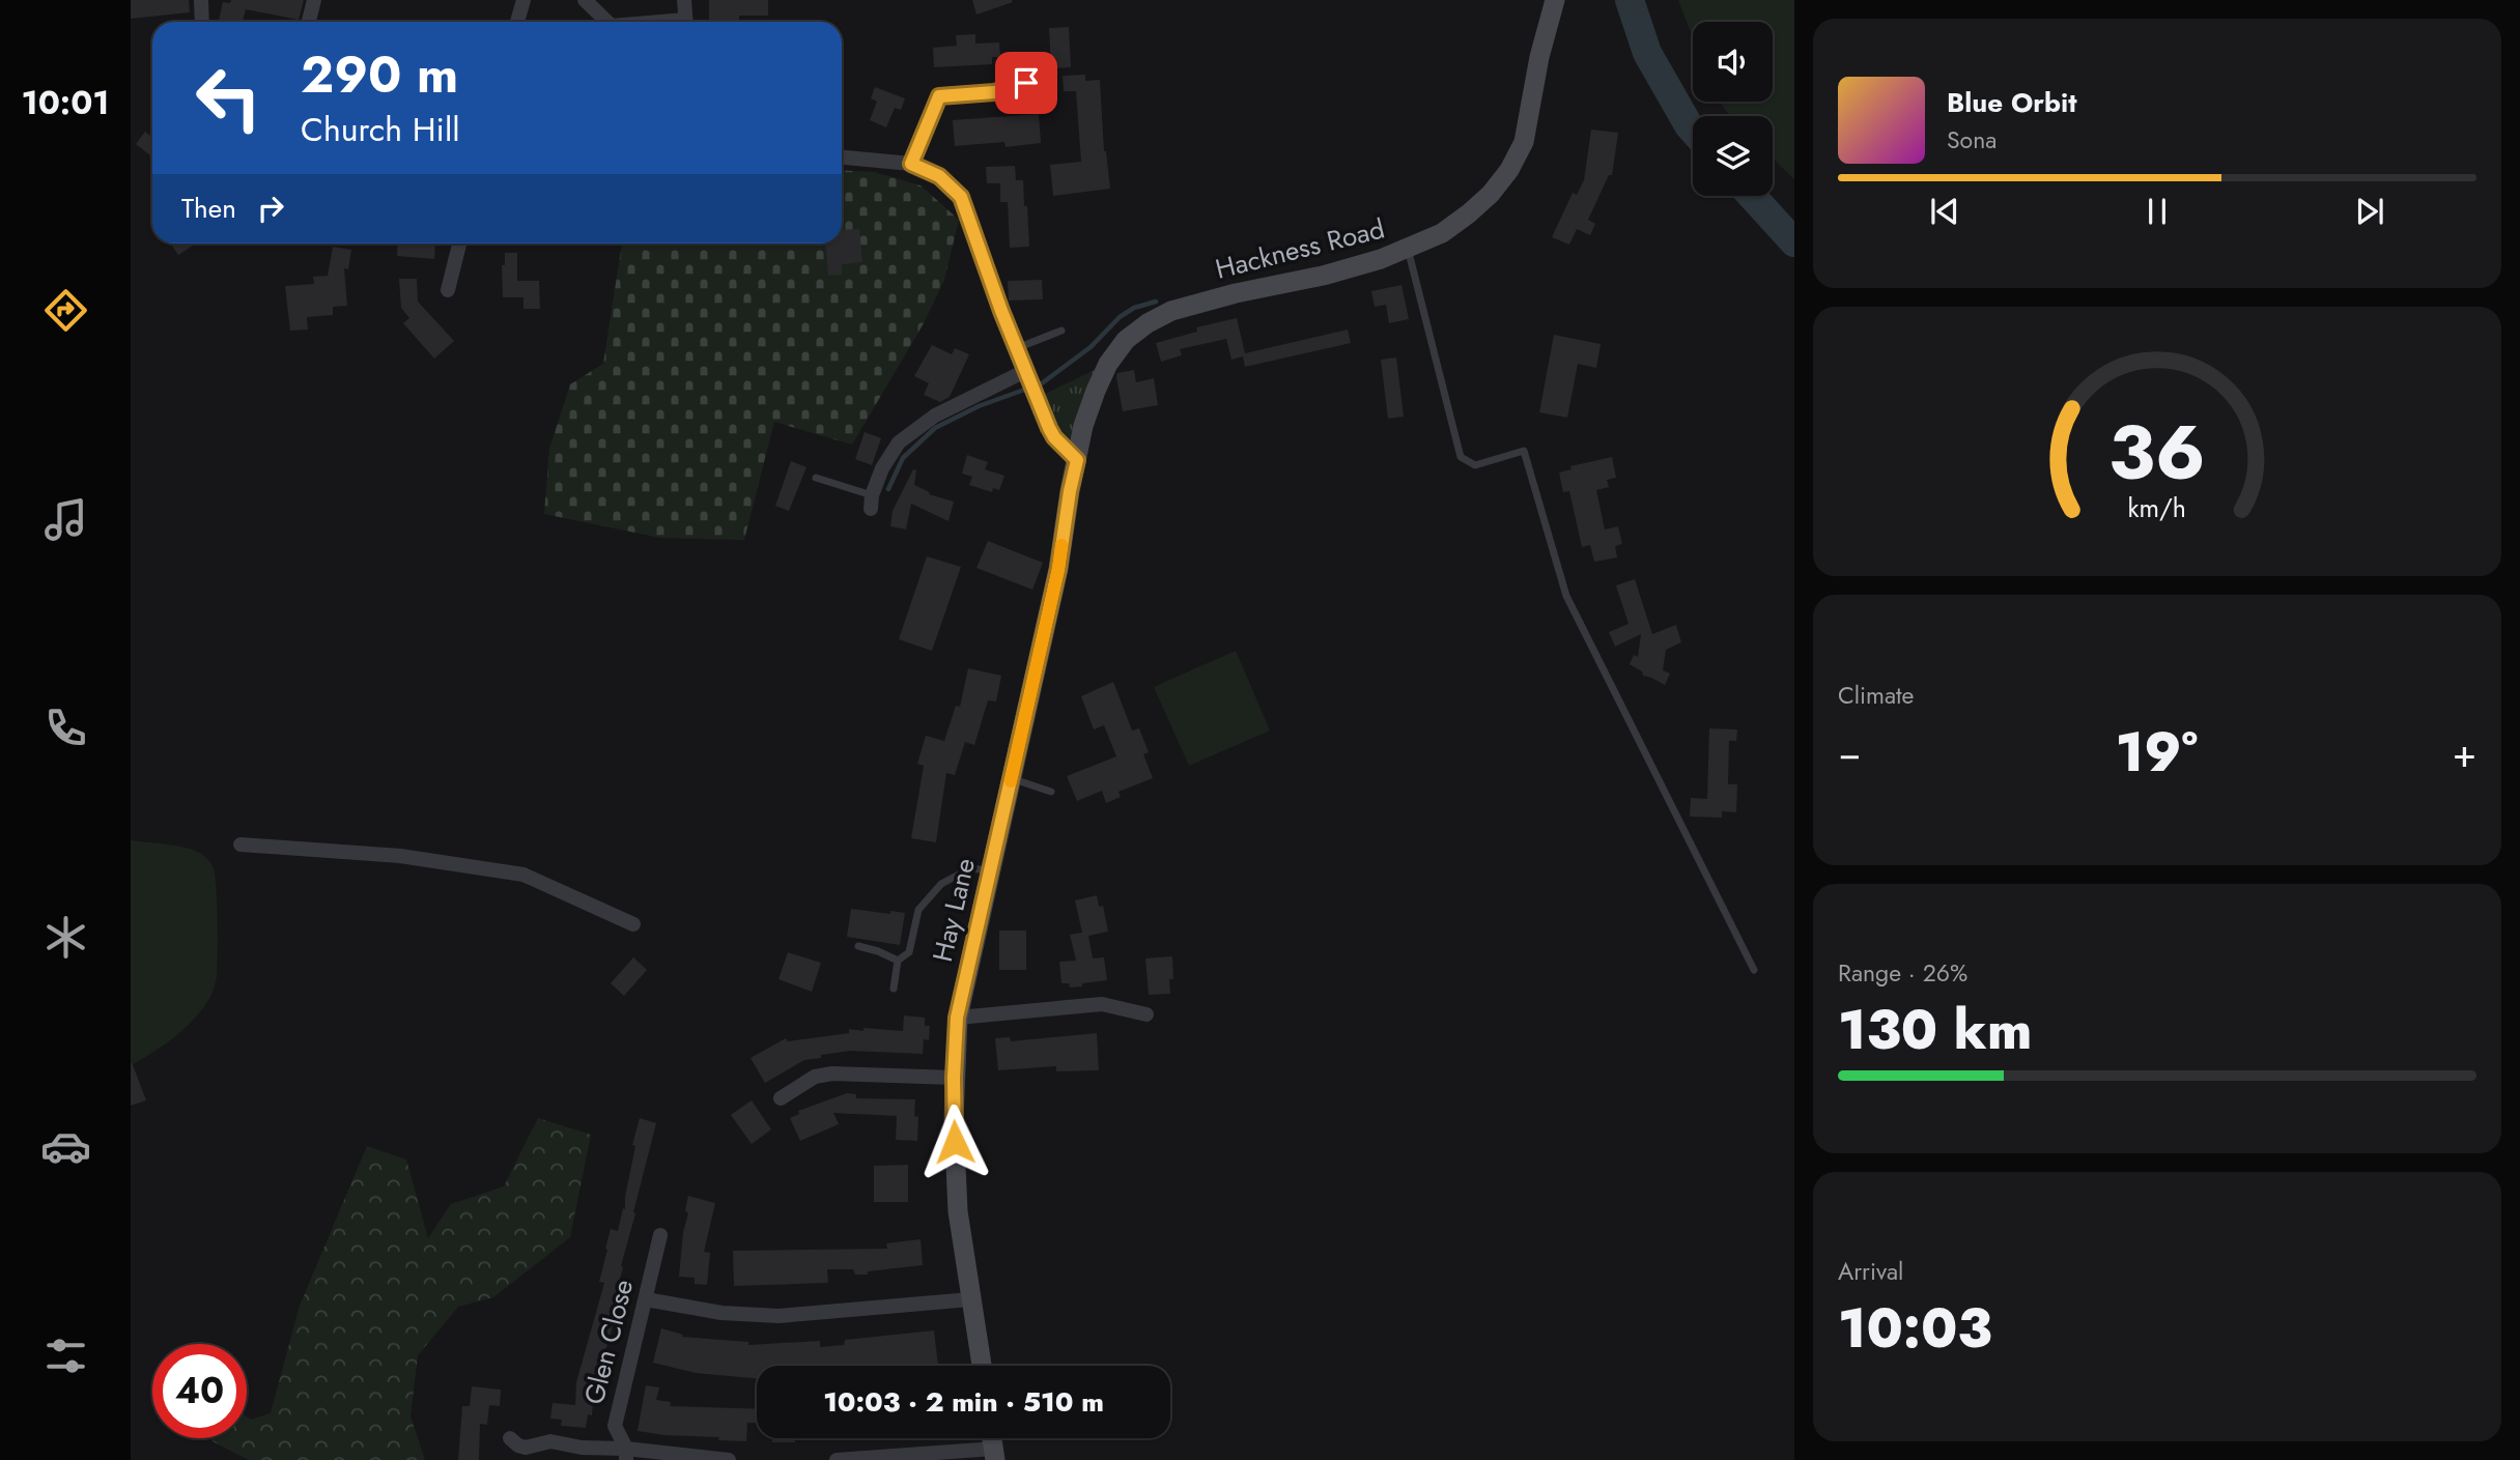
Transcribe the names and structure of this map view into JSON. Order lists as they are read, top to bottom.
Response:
{
  "streets": {
    "street": ["Hackness Road", "Hay Lane", "Glen Close"]
  },
  "crossings": [
    ["Hackness Road", "Hay Lane"]
  ],
  "page": {
    "tabs": "10:01",
    "turn": ["290 m", "Church Hill"],
    "song": ["Blue Orbit", "Sona"],
    "then": "Then",
    "tile": [
      "Climate",
      ["Range · 26%", "130 km"],
      ["Arrival", "10:03"]
    ],
    "heat": ["−", "19°", "+"],
    "limit": "40",
    "trip": "10:03 · 2 min · 510 m",
    "gauge": ["36", "km/h"]
  }
}
